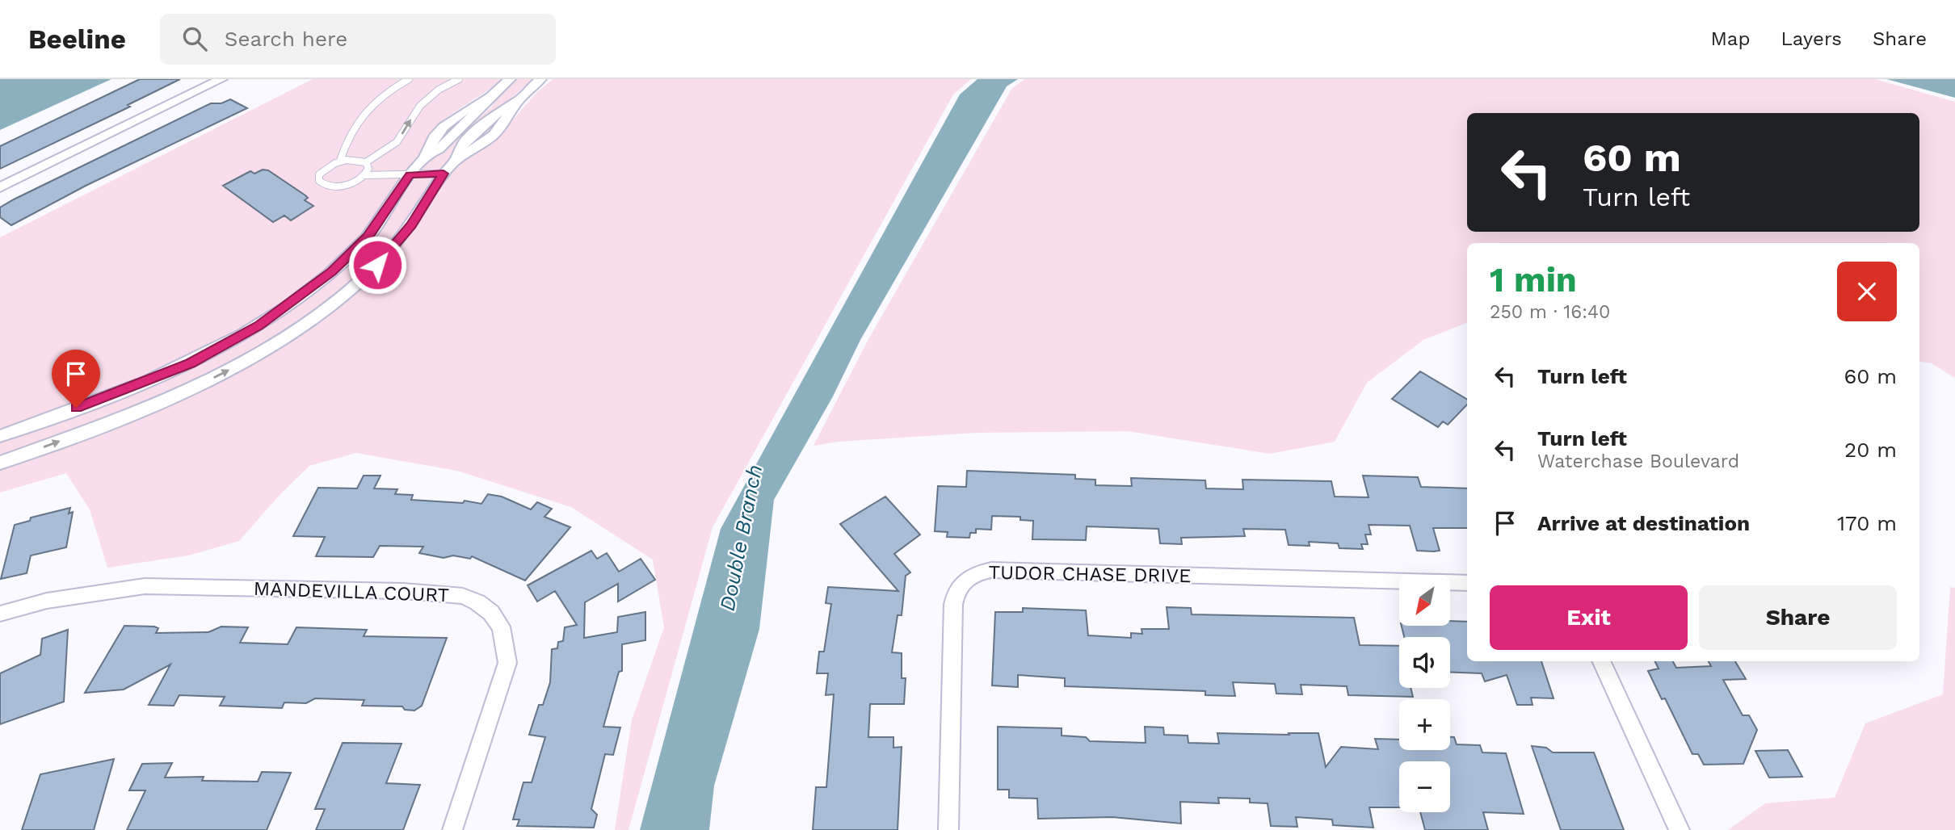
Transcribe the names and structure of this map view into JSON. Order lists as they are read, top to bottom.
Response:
{
  "streets": {
    "street": ["TUDOR CHASE DRIVE", "MANDEVILLA COURT"]
  },
  "water": ["Double Branch"],
  "north": "bottom left",
  "page": {
    "header": "Beeline",
    "search": "Search here",
    "nav": ["Map", "Layers", "Share"],
    "turn": ["60 m", "Turn left"],
    "heading": ["1 min", "250 m · 16:40"],
    "list": [
      {
        "name": "Turn left",
        "value": "60 m"
      },
      {
        "name": "Turn left",
        "note": "Waterchase Boulevard",
        "value": "20 m"
      },
      {
        "name": "Arrive at destination",
        "value": "170 m"
      }
    ],
    "buttons": ["Exit", "Share"],
    "map_buttons": ["+", "−"]
  }
}
